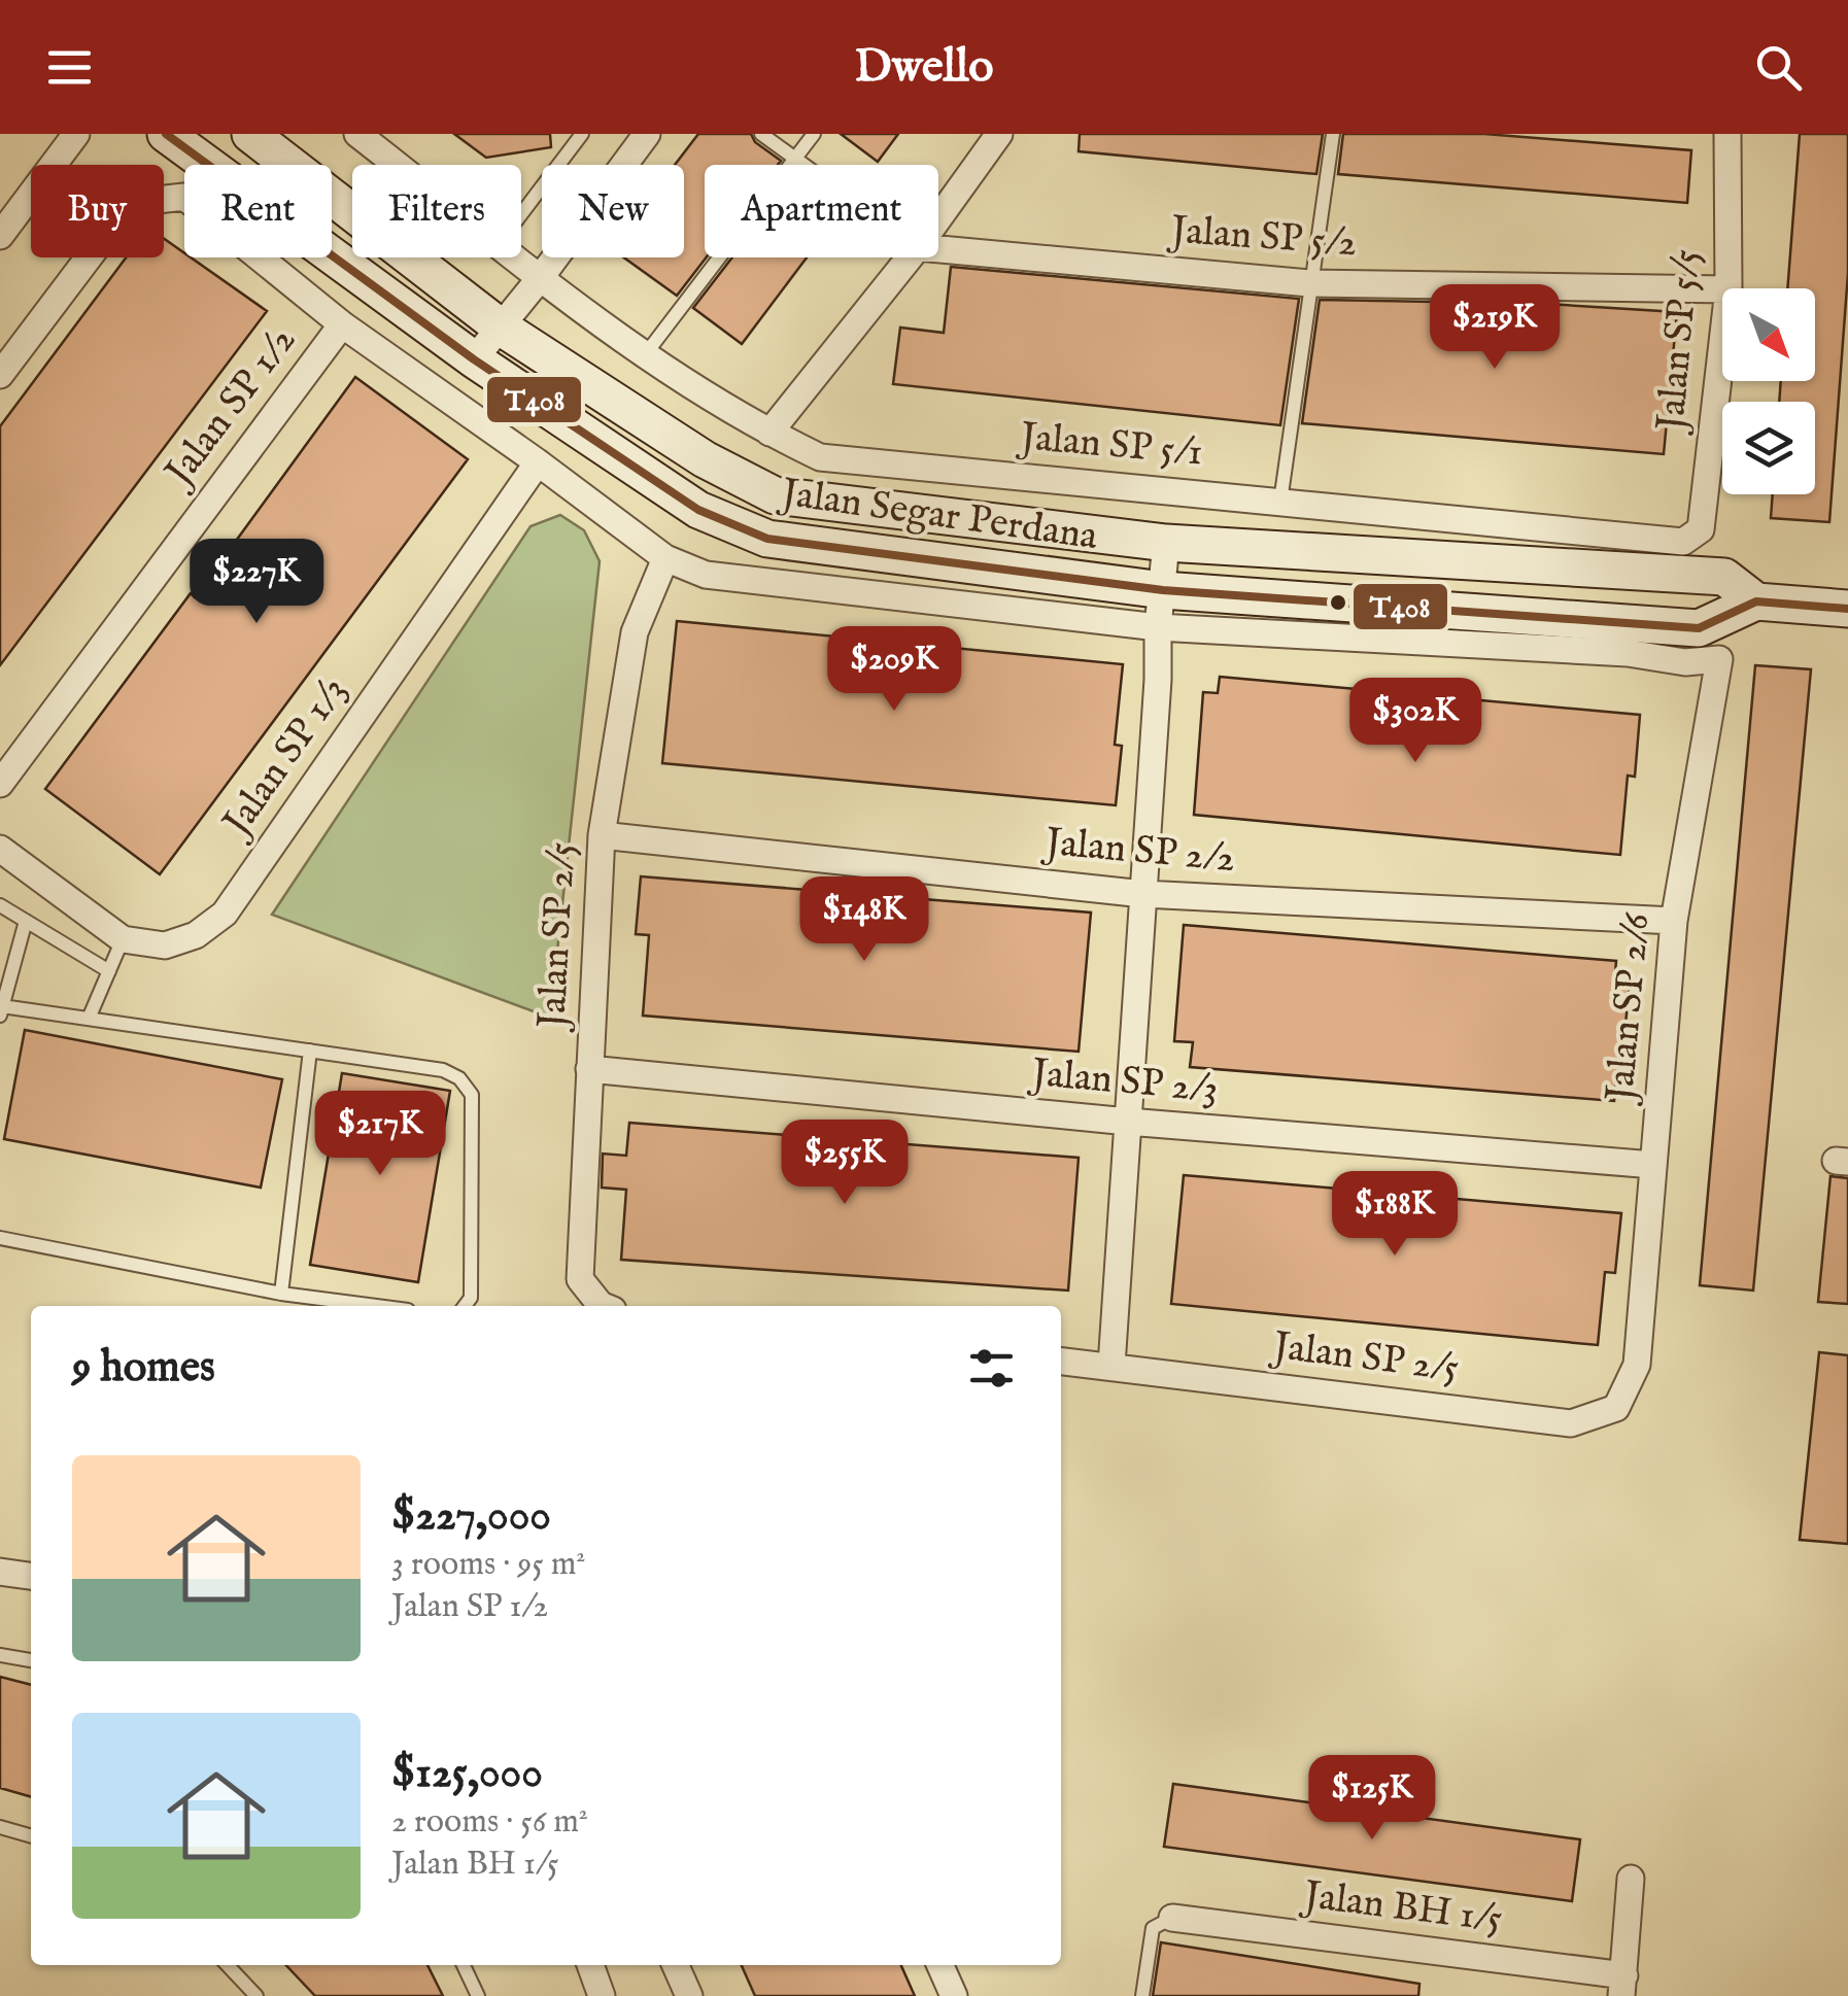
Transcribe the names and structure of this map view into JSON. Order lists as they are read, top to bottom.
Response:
{
  "streets": {
    "street": [
      "Jalan SP 5/2",
      "Jalan SP 5/5",
      "Jalan SP 1/2",
      "Jalan SP 5/1",
      "Jalan Segar Perdana",
      "Jalan SP 1/3",
      "Jalan SP 2/2",
      "Jalan SP 2/5",
      "Jalan SP 2/6",
      "Jalan SP 2/3",
      "Jalan BH 1/5"
    ]
  },
  "crossings": [
    ["Jalan SP 5/2", "Jalan SP 5/5"],
    ["Jalan SP 5/5", "Jalan SP 5/1"],
    ["Jalan SP 2/2", "Jalan SP 2/5"],
    ["Jalan SP 2/2", "Jalan SP 2/6"],
    ["Jalan SP 2/5", "Jalan SP 2/6"],
    ["Jalan SP 2/5", "Jalan SP 2/3"],
    ["Jalan SP 2/6", "Jalan SP 2/3"]
  ],
  "lines": ["transit line T408"],
  "north": "bottom right",
  "page": {
    "header": "Dwello",
    "chip": [
      "Buy",
      "Rent",
      "Filters",
      "New",
      "Apartment"
    ],
    "price": [
      "$219K",
      "$227K",
      "$209K",
      "$302K",
      "$148K",
      "$217K",
      "$255K",
      "$188K",
      "$125K"
    ],
    "heading": "9 homes",
    "list": [
      {
        "name": "$227,000",
        "note": "3 rooms · 95 m² · Jalan SP 1/2"
      },
      {
        "name": "$125,000",
        "note": "2 rooms · 56 m² · Jalan BH 1/5"
      }
    ]
  }
}
